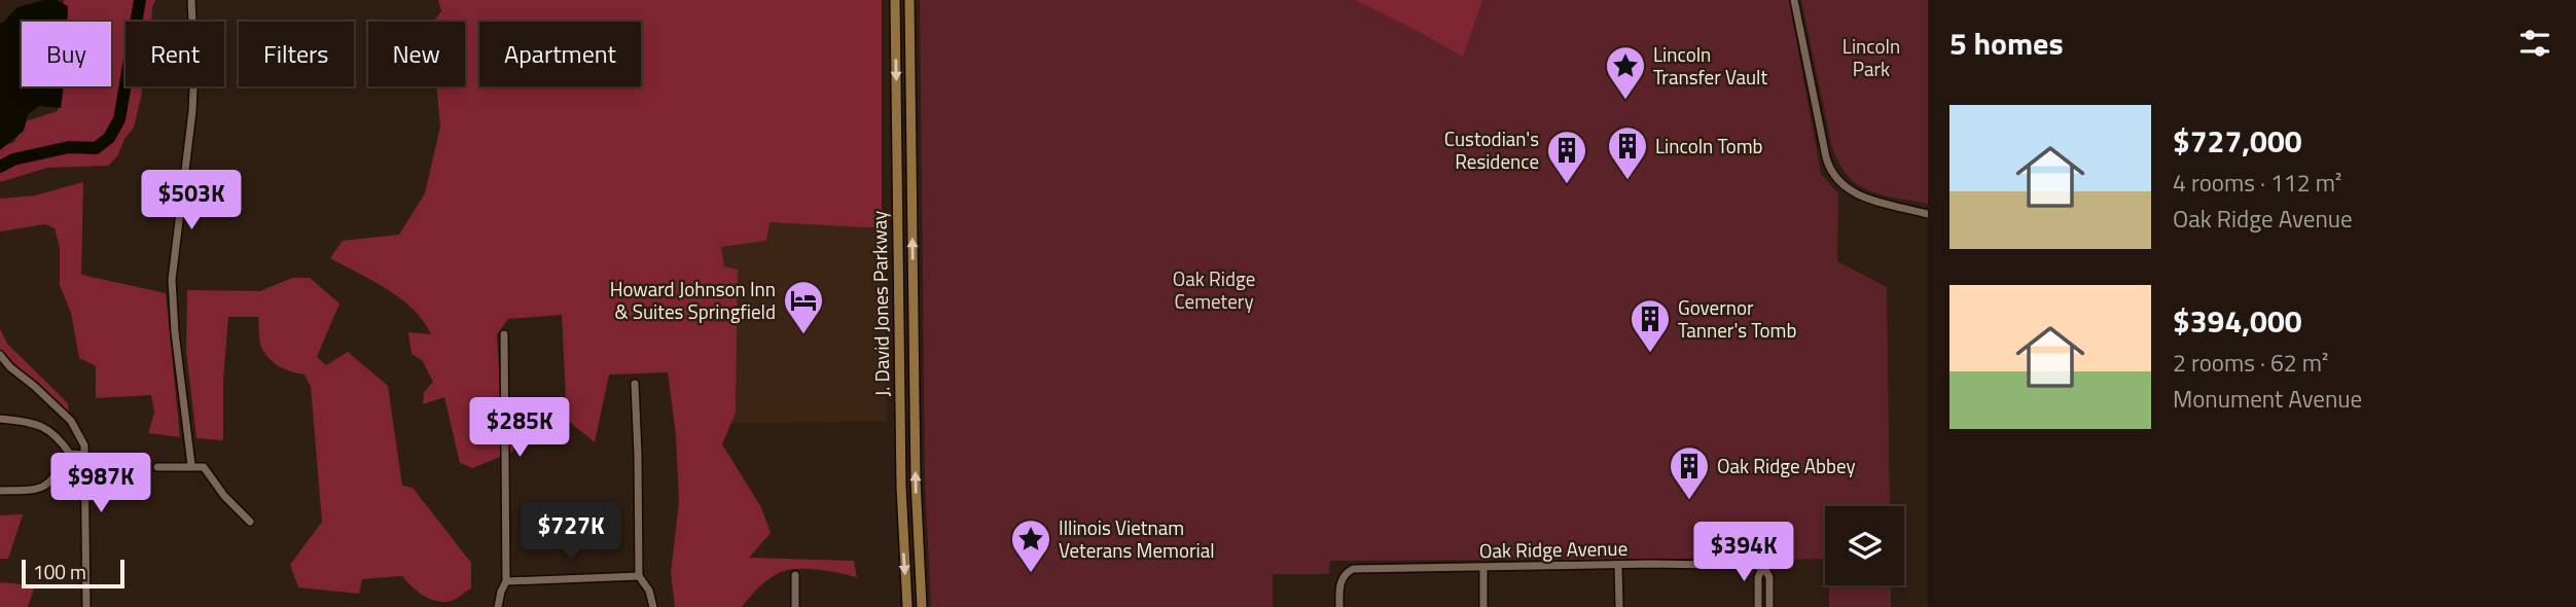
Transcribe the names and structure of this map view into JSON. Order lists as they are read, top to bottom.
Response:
{
  "streets": {
    "main road": ["J. David Jones Parkway"],
    "street": ["Oak Ridge Avenue"]
  },
  "parks": ["Lincoln Park", "Oak Ridge Cemetery"],
  "places": {
    "place": ["Lincoln Transfer Vault", "Illinois Vietnam Veterans Memorial"],
    "building": [
      "Lincoln Tomb",
      "Custodian's Residence",
      "Governor Tanner's Tomb",
      "Oak Ridge Abbey"
    ],
    "hotel": ["Howard Johnson Inn & Suites Springfield"]
  },
  "scale_bar": "100 m",
  "page": {
    "heading": "5 homes",
    "chip": [
      "Buy",
      "Rent",
      "Filters",
      "New",
      "Apartment"
    ],
    "list": [
      {
        "name": "$727,000",
        "note": "4 rooms · 112 m² · Oak Ridge Avenue"
      },
      {
        "name": "$394,000",
        "note": "2 rooms · 62 m² · Monument Avenue"
      }
    ],
    "price": [
      "$503K",
      "$285K",
      "$987K",
      "$727K",
      "$394K"
    ],
    "scale": "100 m"
  }
}
